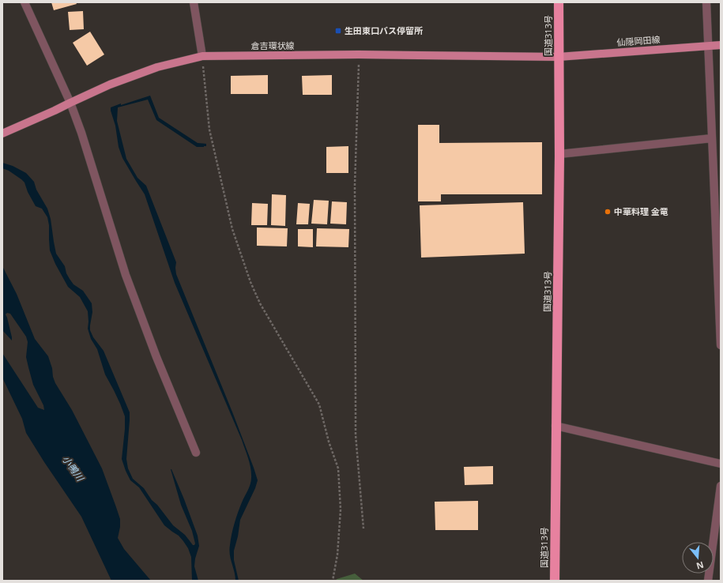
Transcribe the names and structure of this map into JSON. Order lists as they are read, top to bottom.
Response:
{
  "streets": {
    "highway": ["国道313号"],
    "main road": ["仙隠岡田線", "倉吉環状線"]
  },
  "crossings": [
    ["国道313号", "仙隠岡田線"],
    ["国道313号", "倉吉環状線"],
    ["仙隠岡田線", "倉吉環状線"]
  ],
  "water": ["小鴨川"],
  "places": {
    "transit": ["生田東口バス停留所"],
    "other": ["中華料理 金竜"]
  },
  "north": "bottom"
}
